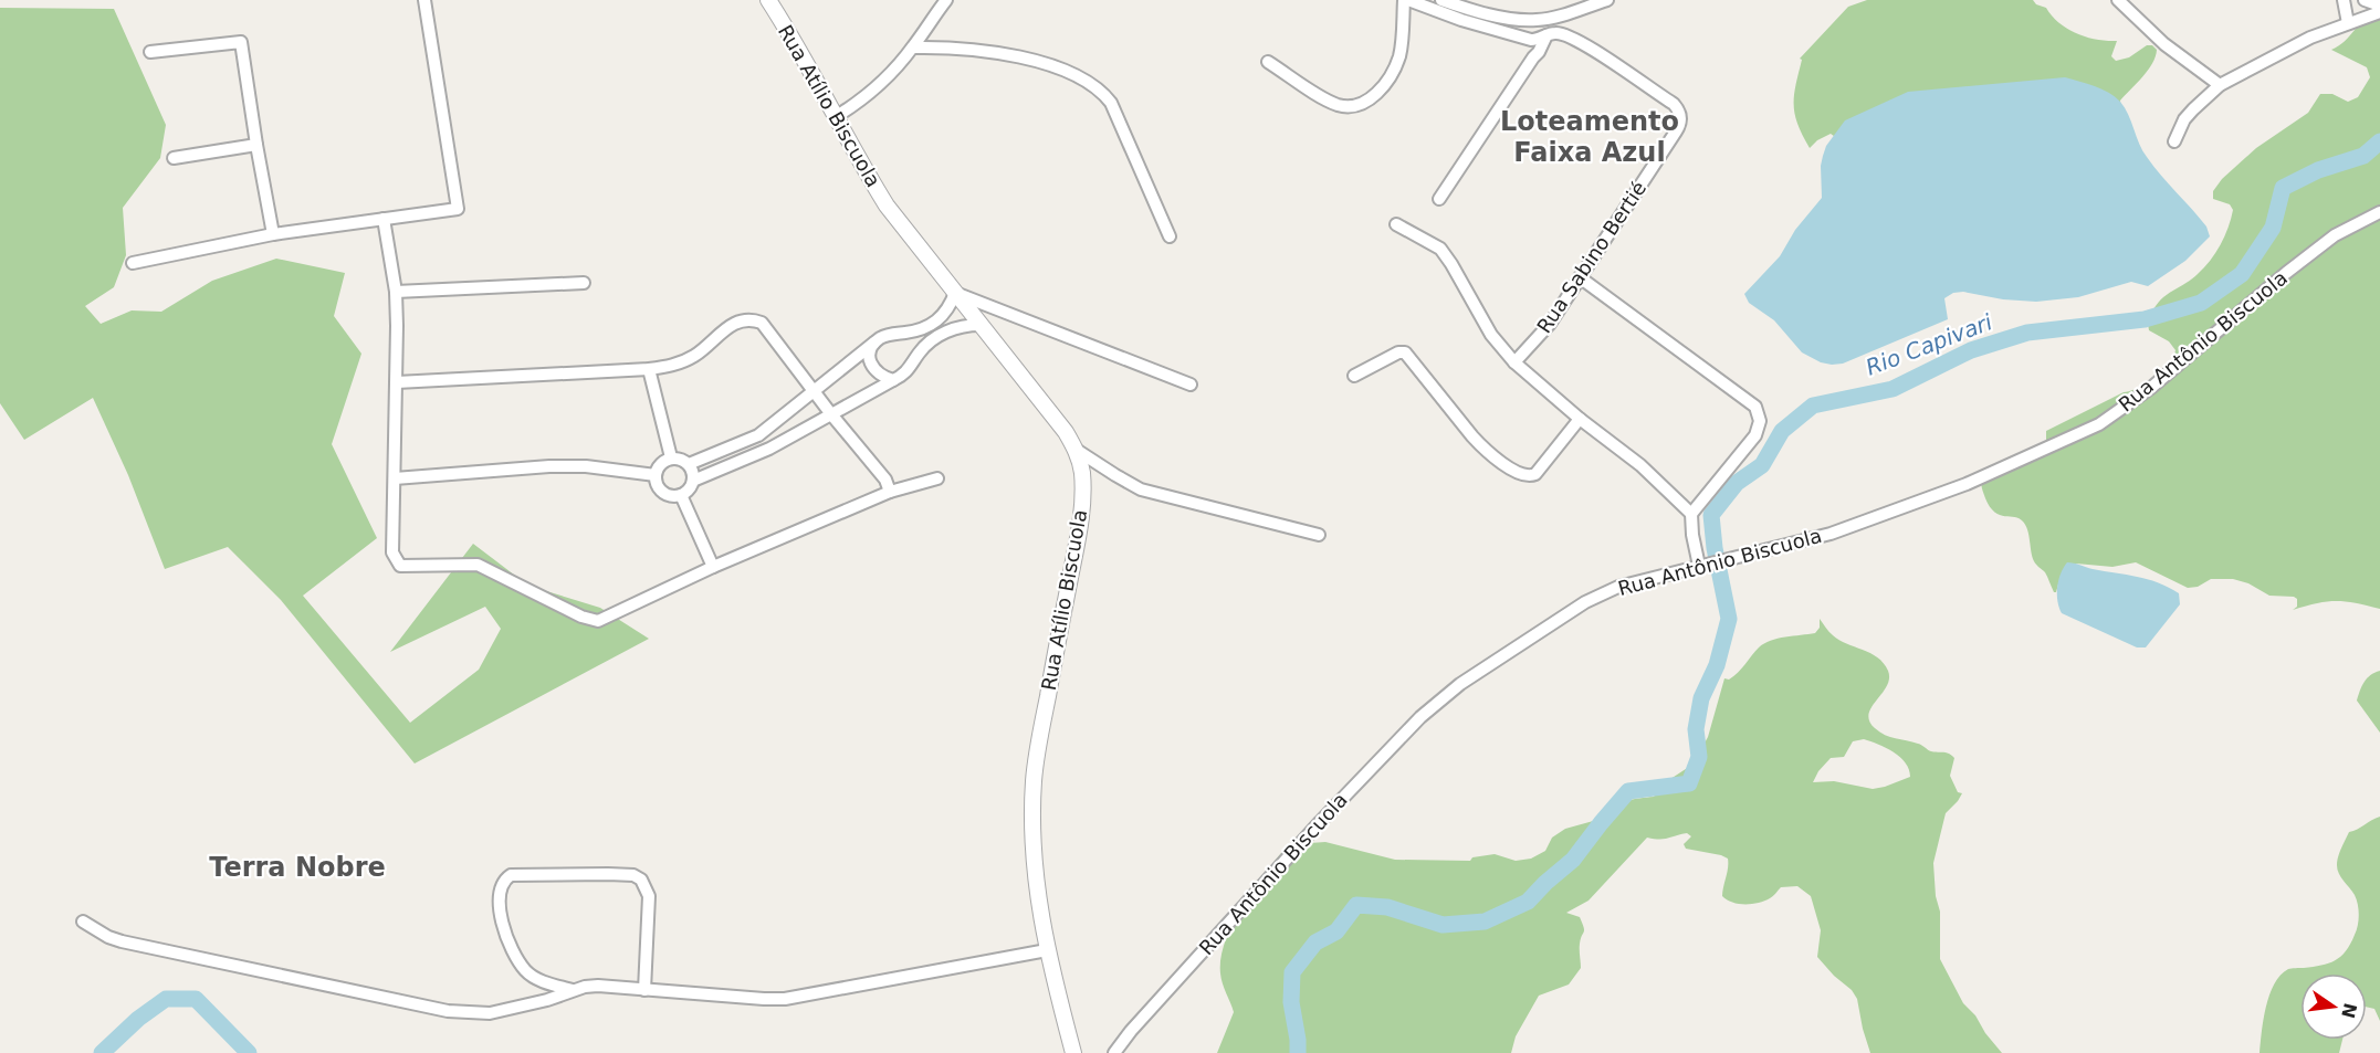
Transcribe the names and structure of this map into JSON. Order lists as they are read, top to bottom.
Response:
{
  "streets": {
    "street": ["Rua Atílio Biscuola", "Rua Sabino Bertié", "Rua Antônio Biscuola"]
  },
  "districts": ["Loteamento Faixa Azul", "Terra Nobre"],
  "water": ["Rio Capivari"],
  "north": "right"
}
